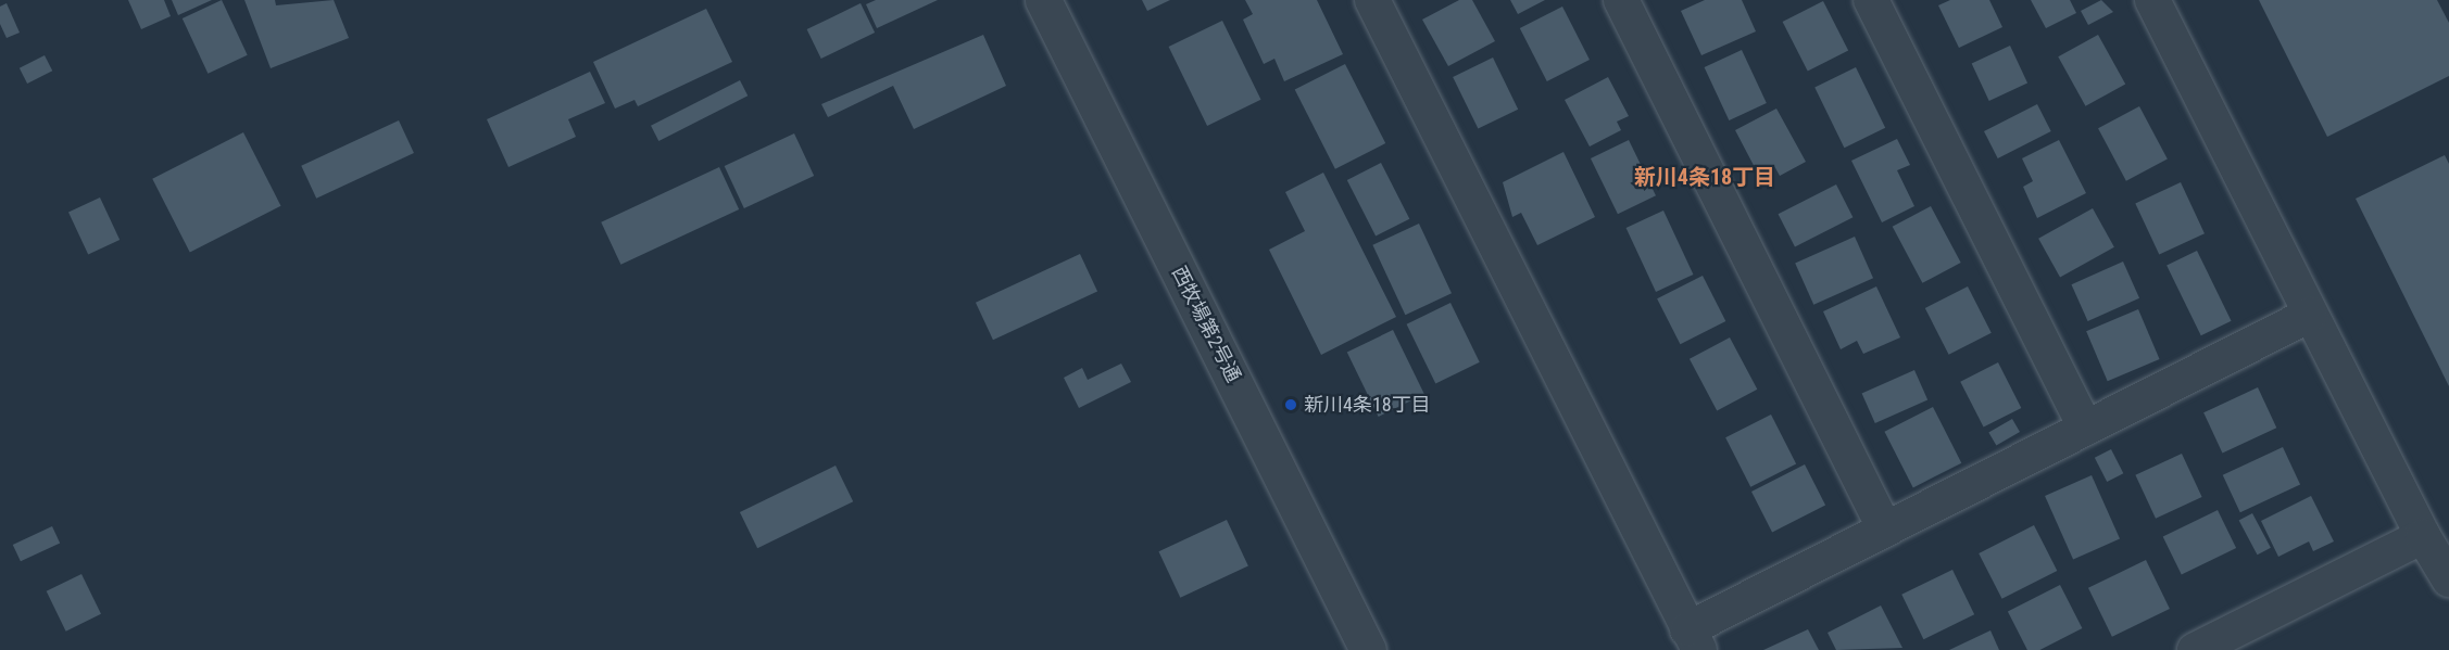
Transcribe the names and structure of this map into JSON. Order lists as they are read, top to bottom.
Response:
{
  "streets": {
    "street": ["西牧場第2号通"]
  },
  "districts": ["新川4条18丁目"],
  "places": ["新川4条18丁目"]
}
